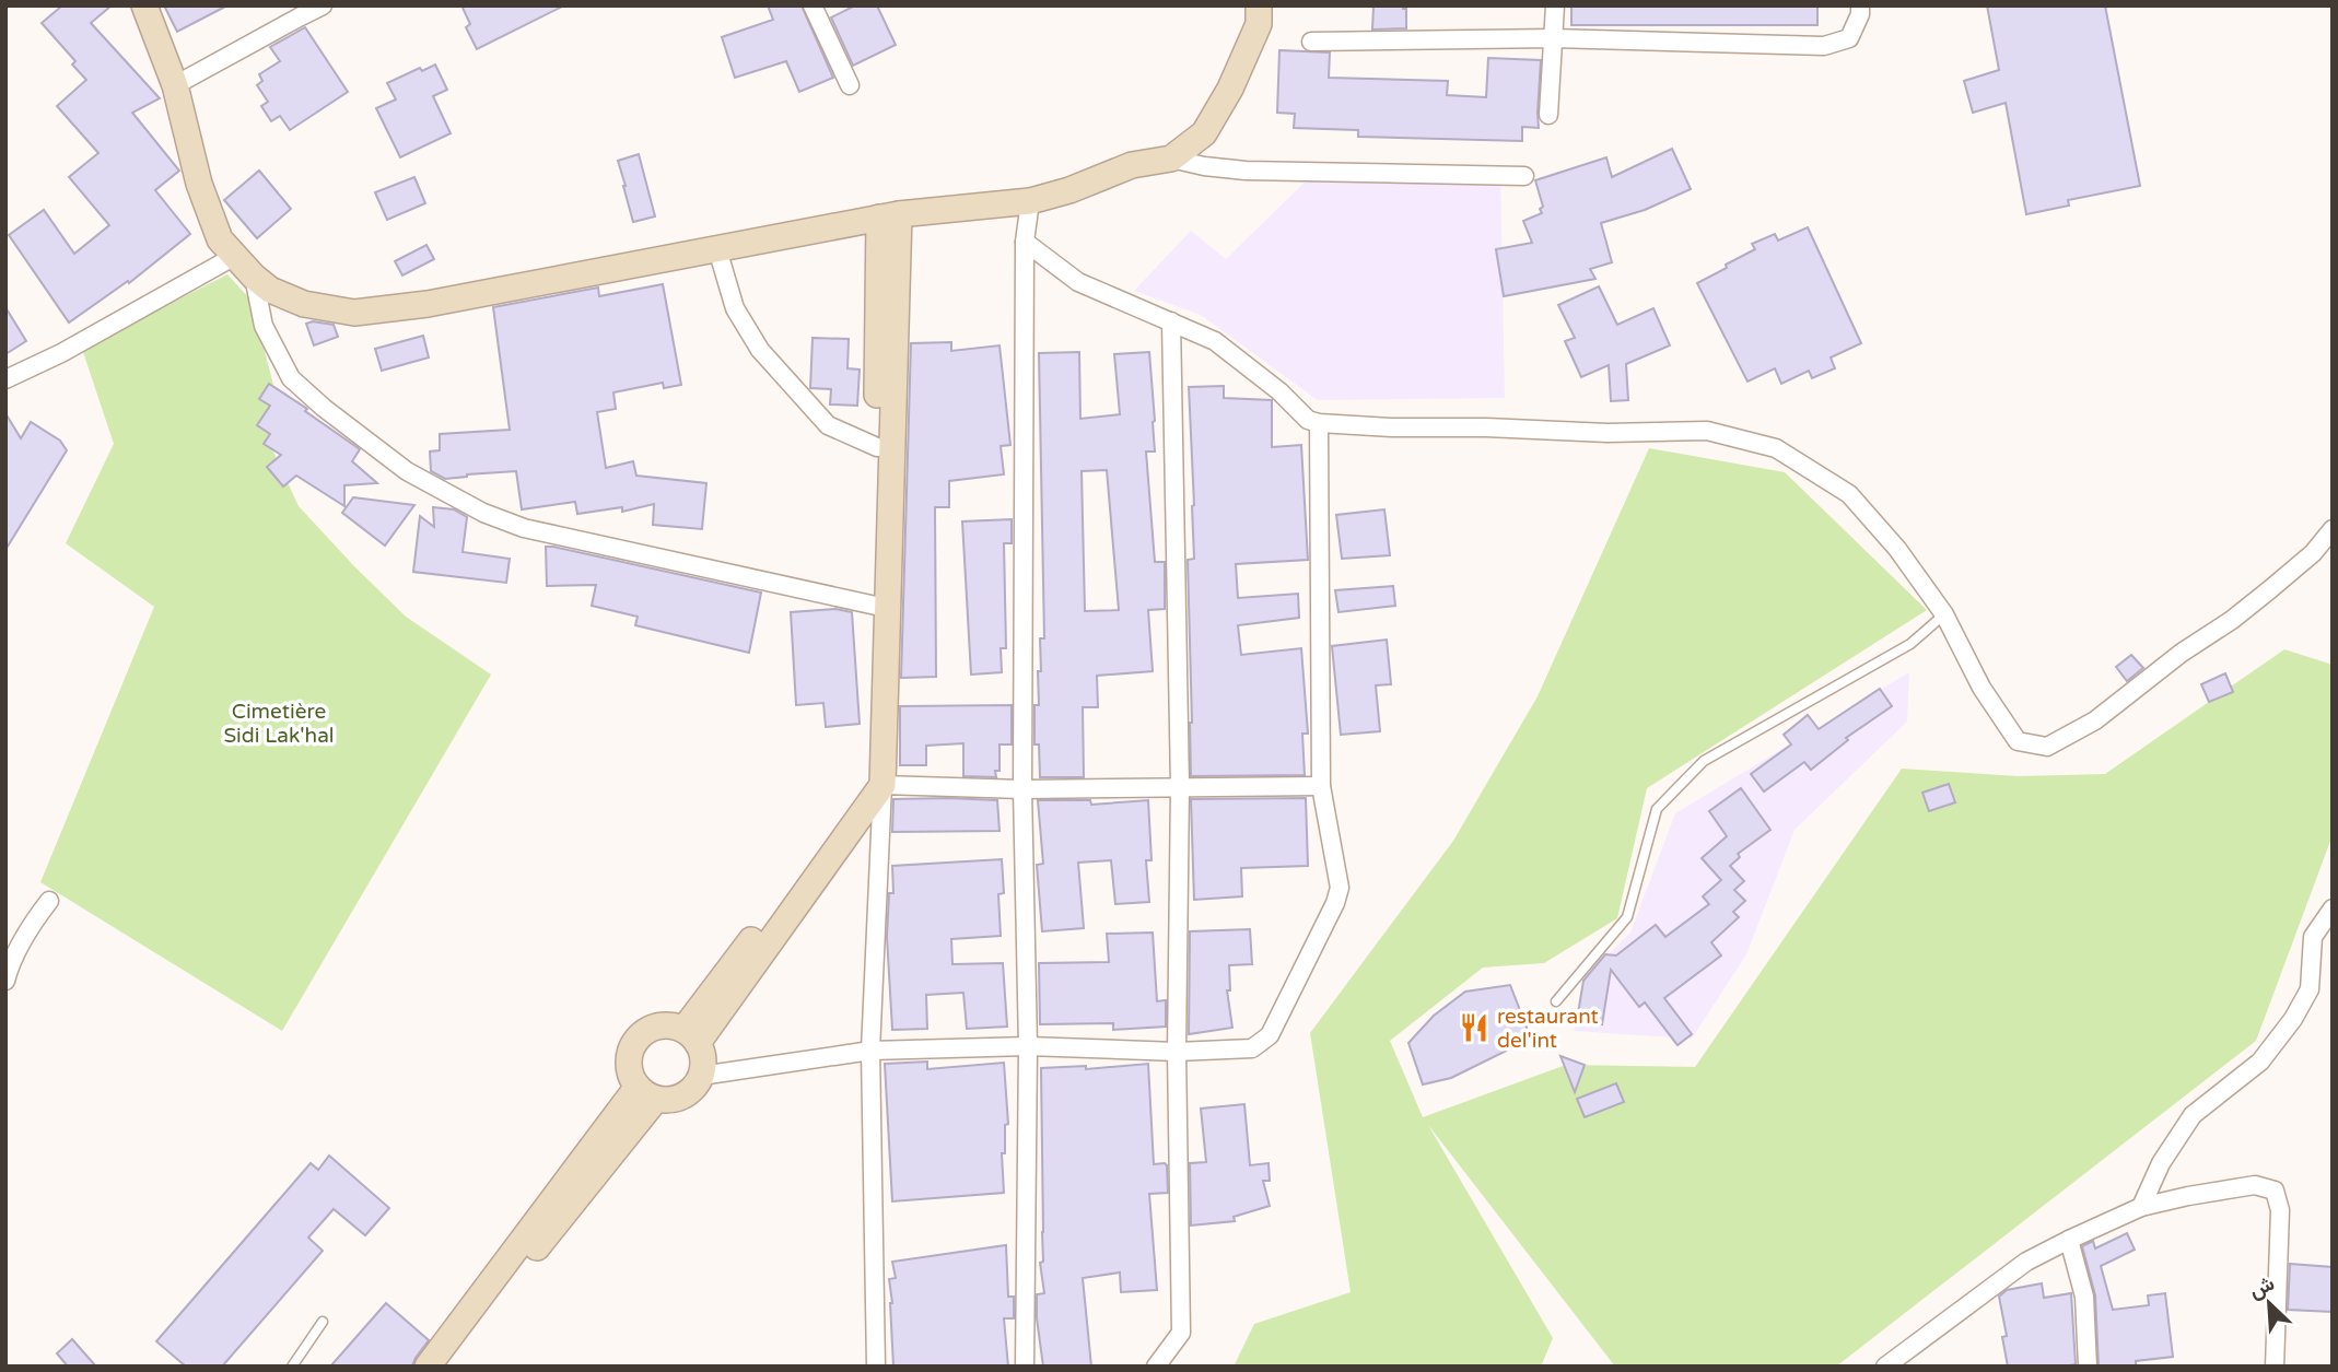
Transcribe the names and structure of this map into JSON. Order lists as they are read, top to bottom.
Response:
{
  "parks": ["Cimetière Sidi Lak'hal"],
  "places": {
    "restaurant": ["restaurant del'int"]
  },
  "north": "top left"
}
